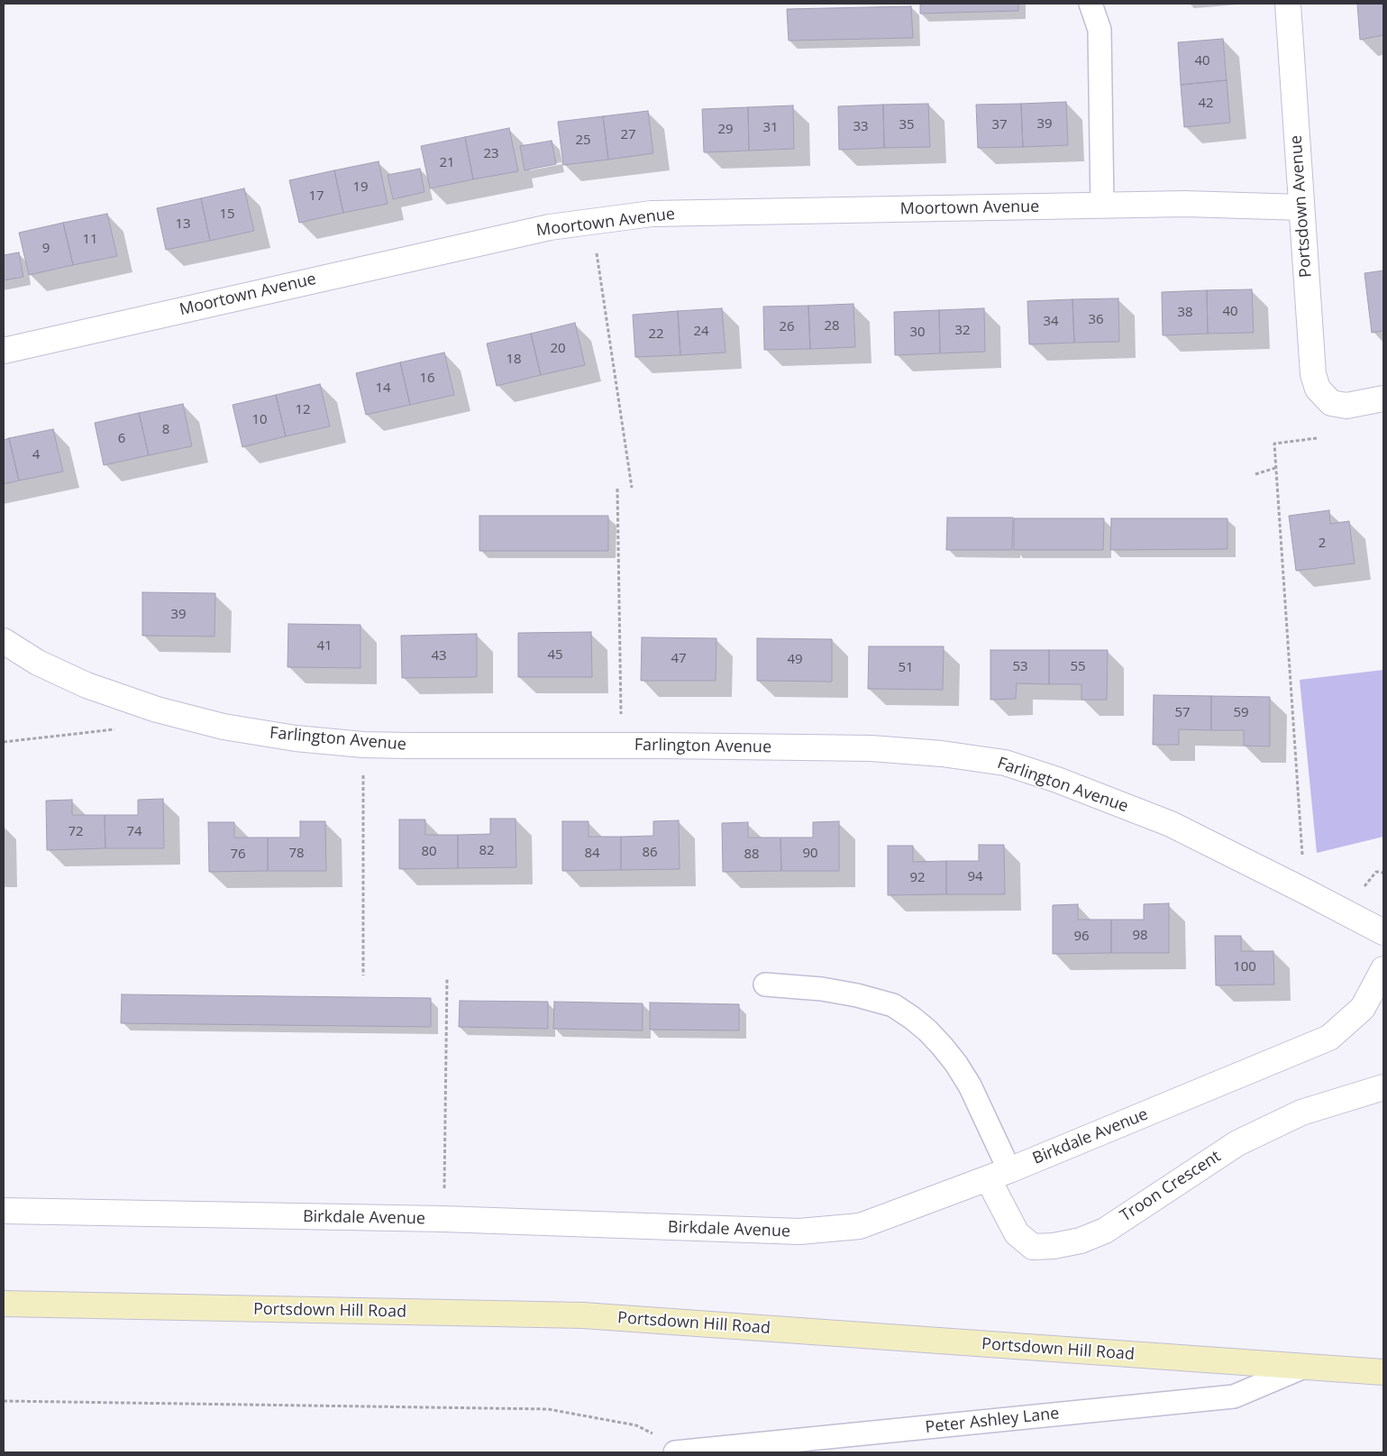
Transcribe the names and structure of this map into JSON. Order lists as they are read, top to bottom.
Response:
{
  "streets": {
    "main road": ["Portsdown Hill Road"],
    "street": [
      "Portsdown Avenue",
      "Moortown Avenue",
      "Farlington Avenue",
      "Birkdale Avenue",
      "Troon Crescent"
    ],
    "lane": ["Peter Ashley Lane"]
  },
  "crossings": [
    ["Portsdown Avenue", "Moortown Avenue"],
    ["Birkdale Avenue", "Troon Crescent"],
    ["Portsdown Hill Road", "Peter Ashley Lane"]
  ],
  "house_numbers": [
    "40",
    "42",
    "39",
    "35",
    "37",
    "33",
    "31",
    "29",
    "27",
    "25",
    "23",
    "21",
    "19",
    "17",
    "15",
    "13",
    "11",
    "9",
    "40",
    "38",
    "36",
    "34",
    "28",
    "26",
    "32",
    "24",
    "30",
    "22",
    "20",
    "18",
    "16",
    "14",
    "12",
    "10",
    "8",
    "6",
    "4",
    "2",
    "39",
    "41",
    "45",
    "43",
    "47",
    "49",
    "53",
    "55",
    "51",
    "57",
    "59",
    "72",
    "74",
    "82",
    "80",
    "86",
    "78",
    "84",
    "90",
    "76",
    "88",
    "94",
    "92",
    "98",
    "96",
    "100"
  ]
}
